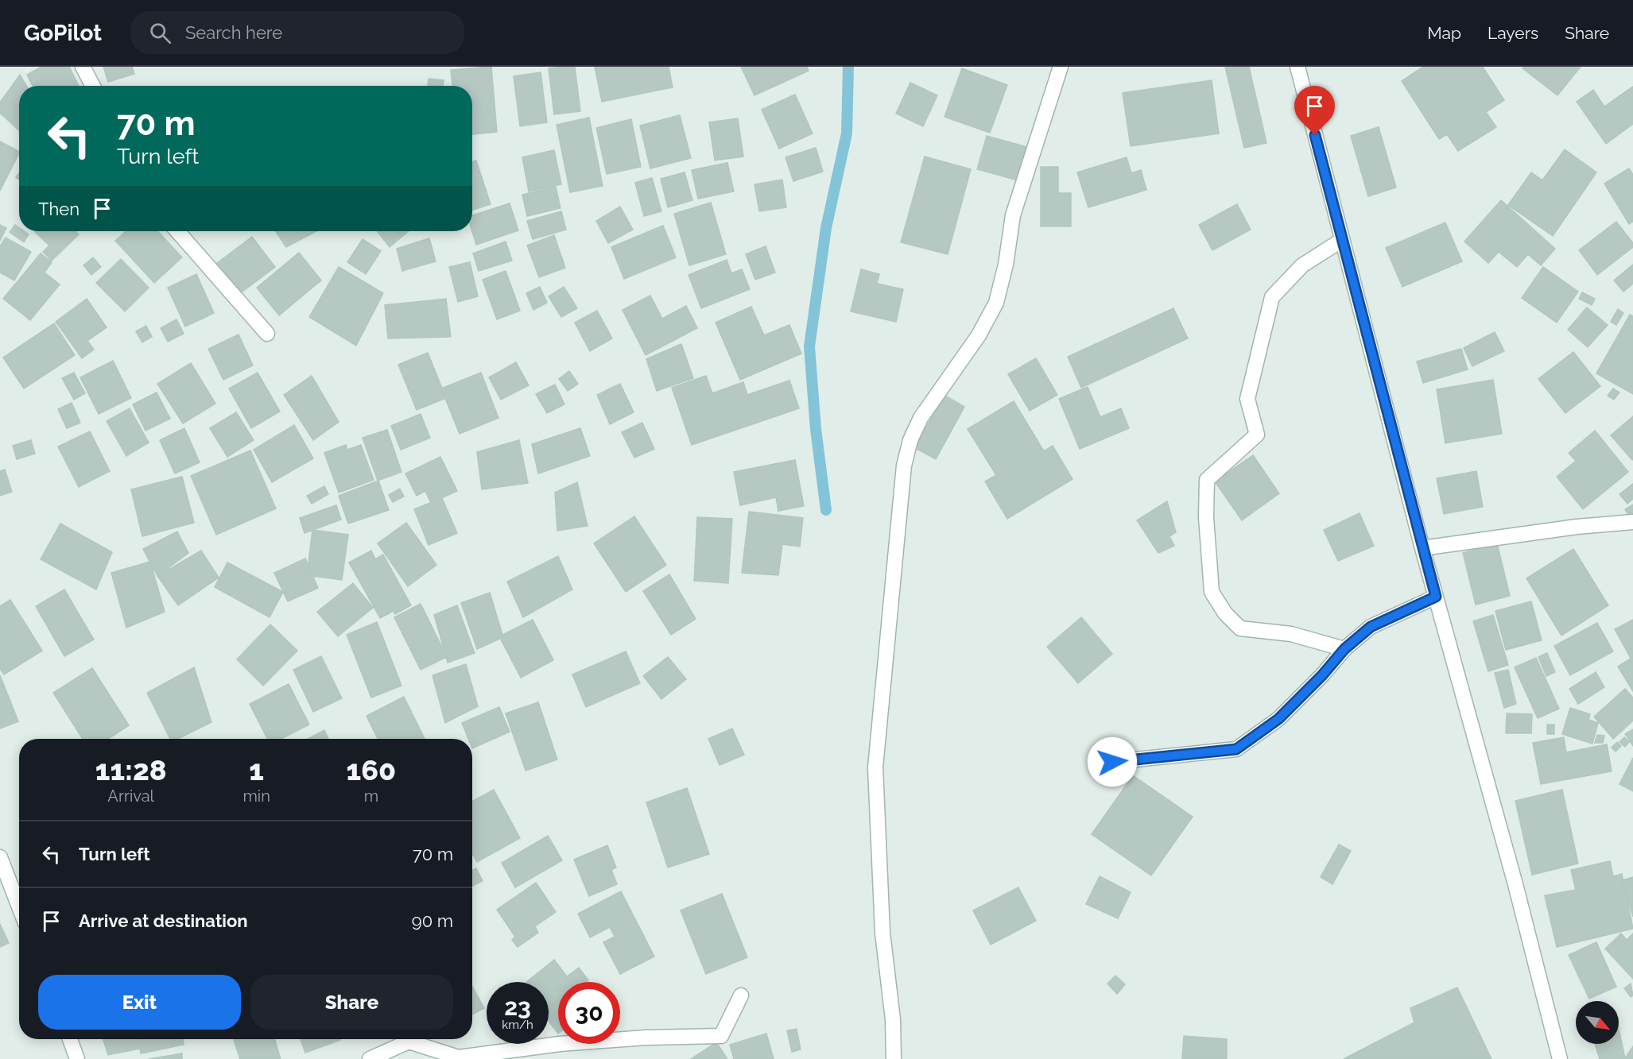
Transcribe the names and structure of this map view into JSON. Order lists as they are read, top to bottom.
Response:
{
  "north": "bottom right",
  "page": {
    "header": "GoPilot",
    "search": "Search here",
    "nav": ["Map", "Layers", "Share"],
    "turn": ["70 m", "Turn left"],
    "then": "Then",
    "eta": [
      "11:28",
      "Arrival",
      "1",
      "min",
      "160",
      "m"
    ],
    "list": [
      {
        "name": "Turn left",
        "value": "70 m"
      },
      {
        "name": "Arrive at destination",
        "value": "90 m"
      }
    ],
    "buttons": ["Exit", "Share"],
    "speed": "23 km/h",
    "limit": "30"
  }
}
